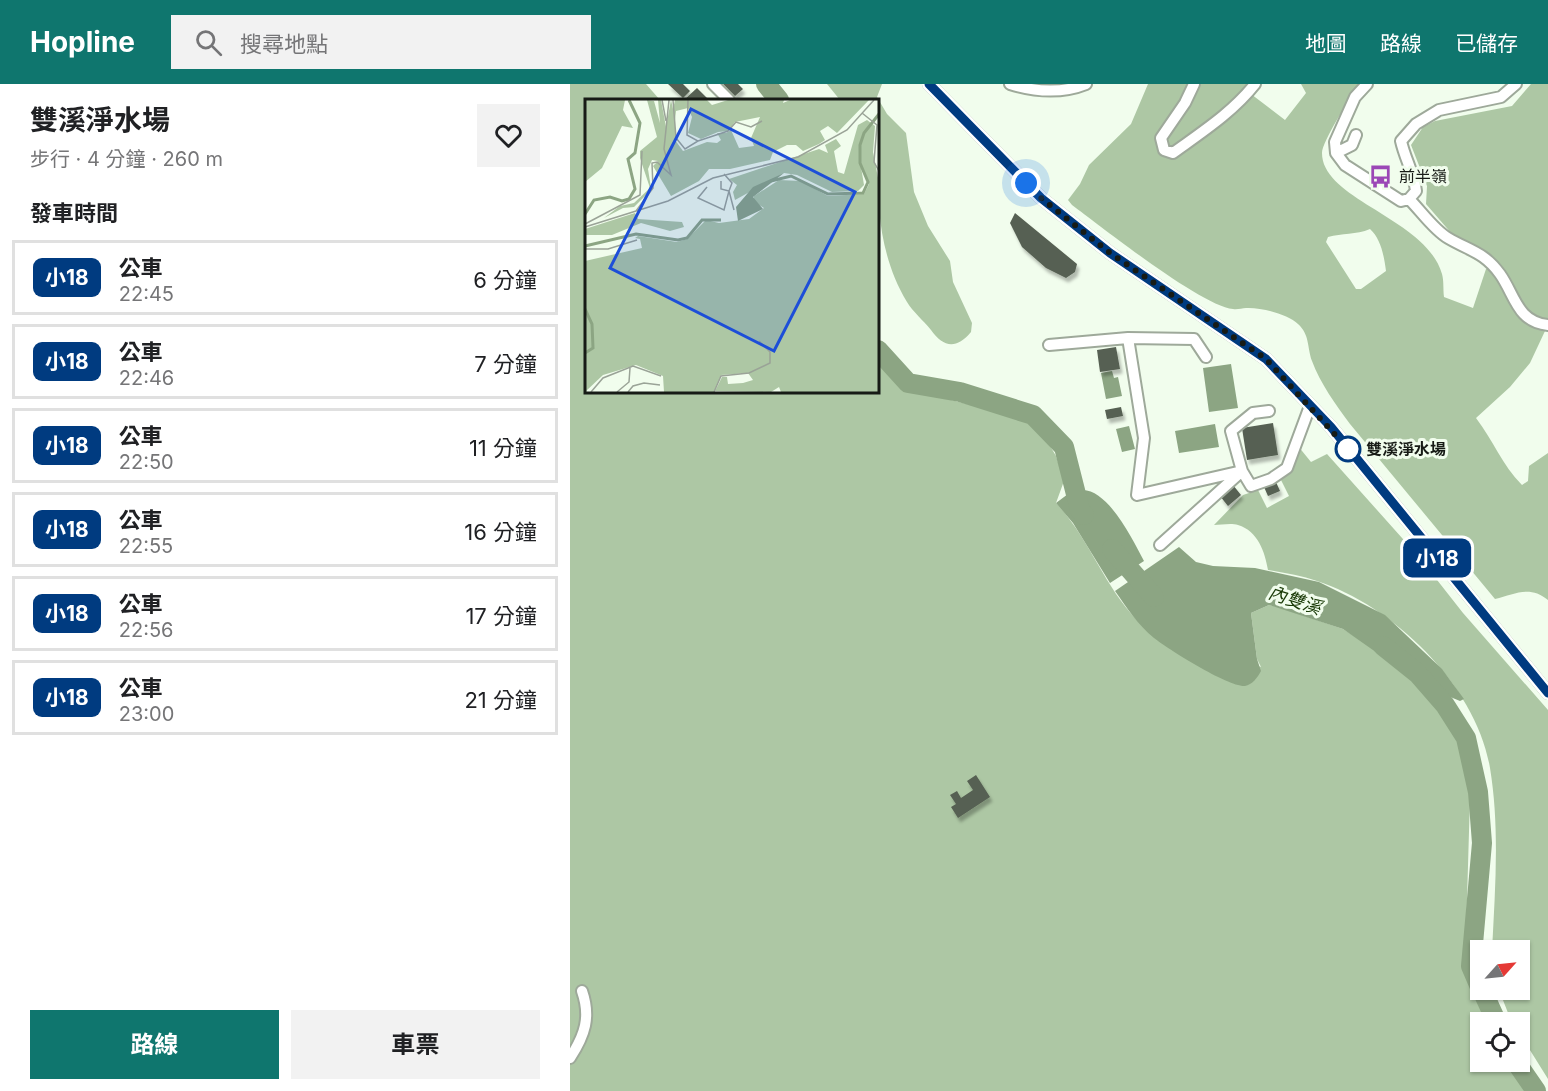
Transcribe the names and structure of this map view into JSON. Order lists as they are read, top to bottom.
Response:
{
  "water": ["內雙溪"],
  "places": {
    "bus stop": ["前半嶺"],
    "other": ["雙溪淨水場"]
  },
  "lines": ["bus line 小18"],
  "north": "top right",
  "page": {
    "header": "Hopline",
    "search": "搜尋地點",
    "nav": ["地圖", "路線", "已儲存"],
    "heading": [
      ["雙溪淨水場", "步行 · 4 分鐘 · 260 m"],
      "發車時間"
    ],
    "on_map": "小18",
    "list": [
      {
        "mark": "小18",
        "name": "公車",
        "note": "22:45",
        "value": "6 分鐘"
      },
      {
        "mark": "小18",
        "name": "公車",
        "note": "22:46",
        "value": "7 分鐘"
      },
      {
        "mark": "小18",
        "name": "公車",
        "note": "22:50",
        "value": "11 分鐘"
      },
      {
        "mark": "小18",
        "name": "公車",
        "note": "22:55",
        "value": "16 分鐘"
      },
      {
        "mark": "小18",
        "name": "公車",
        "note": "22:56",
        "value": "17 分鐘"
      },
      {
        "mark": "小18",
        "name": "公車",
        "note": "23:00",
        "value": "21 分鐘"
      }
    ],
    "buttons": ["路線", "車票"]
  }
}
